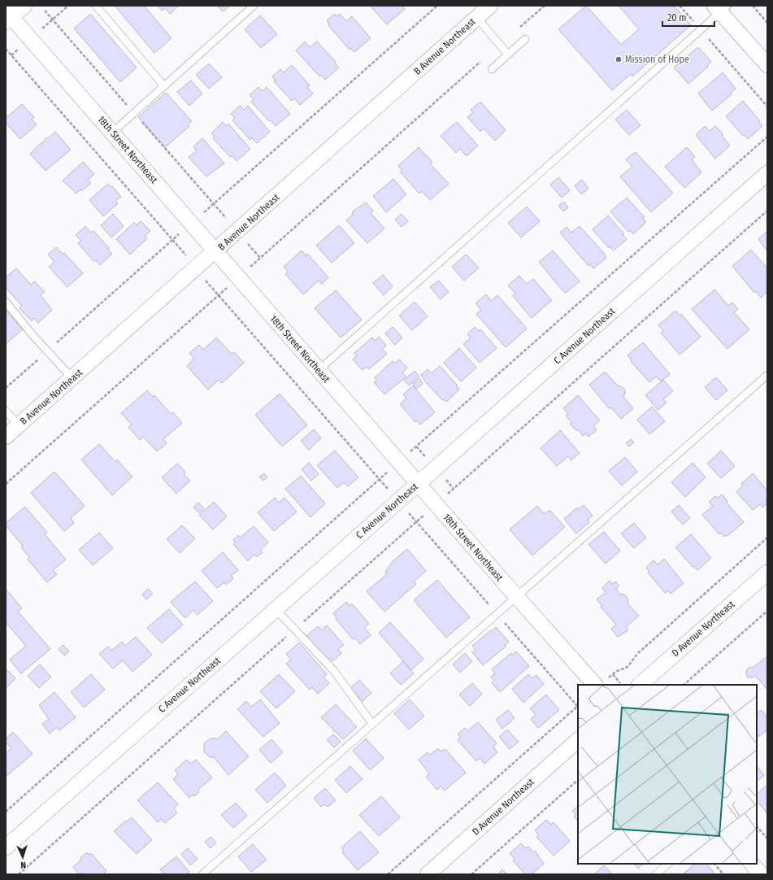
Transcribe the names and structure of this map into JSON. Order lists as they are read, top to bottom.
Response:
{
  "streets": {
    "street": [
      "B Avenue Northeast",
      "18th Street Northeast",
      "C Avenue Northeast",
      "D Avenue Northeast"
    ]
  },
  "crossings": [
    ["B Avenue Northeast", "18th Street Northeast"],
    ["18th Street Northeast", "C Avenue Northeast"]
  ],
  "places": ["Mission of Hope"],
  "scale_bar": "20 m",
  "north": "bottom"
}
